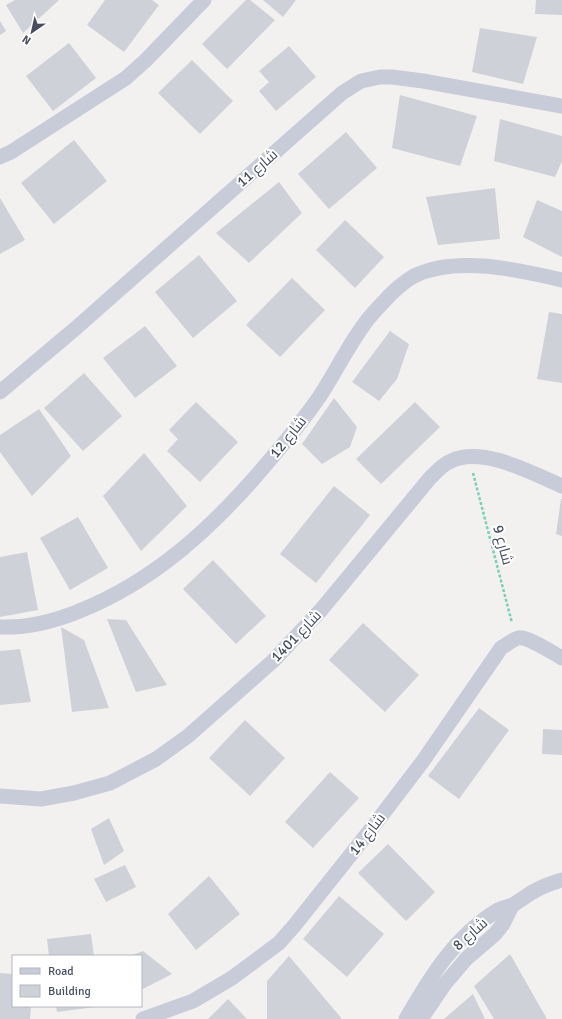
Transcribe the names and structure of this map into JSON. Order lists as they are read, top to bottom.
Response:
{
  "streets": {
    "street": [
      "شارع 11",
      "شارع 12",
      "شارع 1401",
      "شارع 14",
      "شارع 8"
    ],
    "path": ["شارع 9"]
  },
  "crossings": [
    ["شارع 9", "شارع 1401"],
    ["شارع 9", "شارع 14"]
  ],
  "legend": ["Road", "Building"],
  "north": "bottom left"
}
